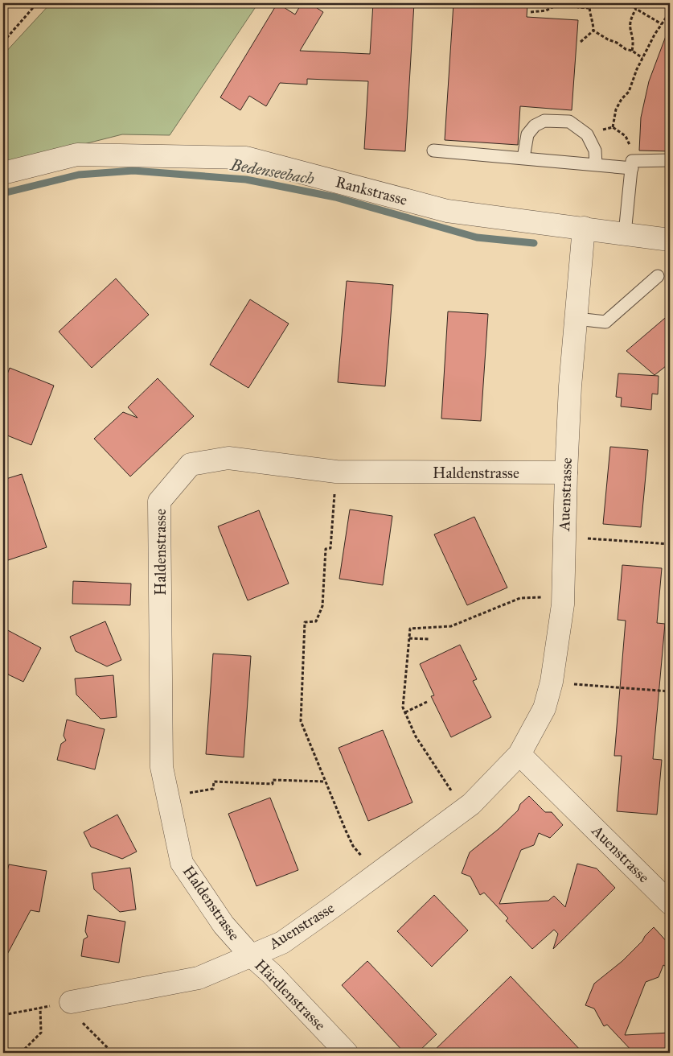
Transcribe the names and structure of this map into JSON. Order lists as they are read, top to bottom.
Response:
{
  "streets": {
    "street": [
      "Rankstrasse",
      "Haldenstrasse",
      "Auenstrasse",
      "Härdlenstrasse"
    ]
  },
  "crossings": [
    ["Rankstrasse", "Auenstrasse"],
    ["Haldenstrasse", "Auenstrasse"],
    ["Haldenstrasse", "Härdlenstrasse"],
    ["Auenstrasse", "Härdlenstrasse"]
  ],
  "water": ["Bedenseebach"]
}
